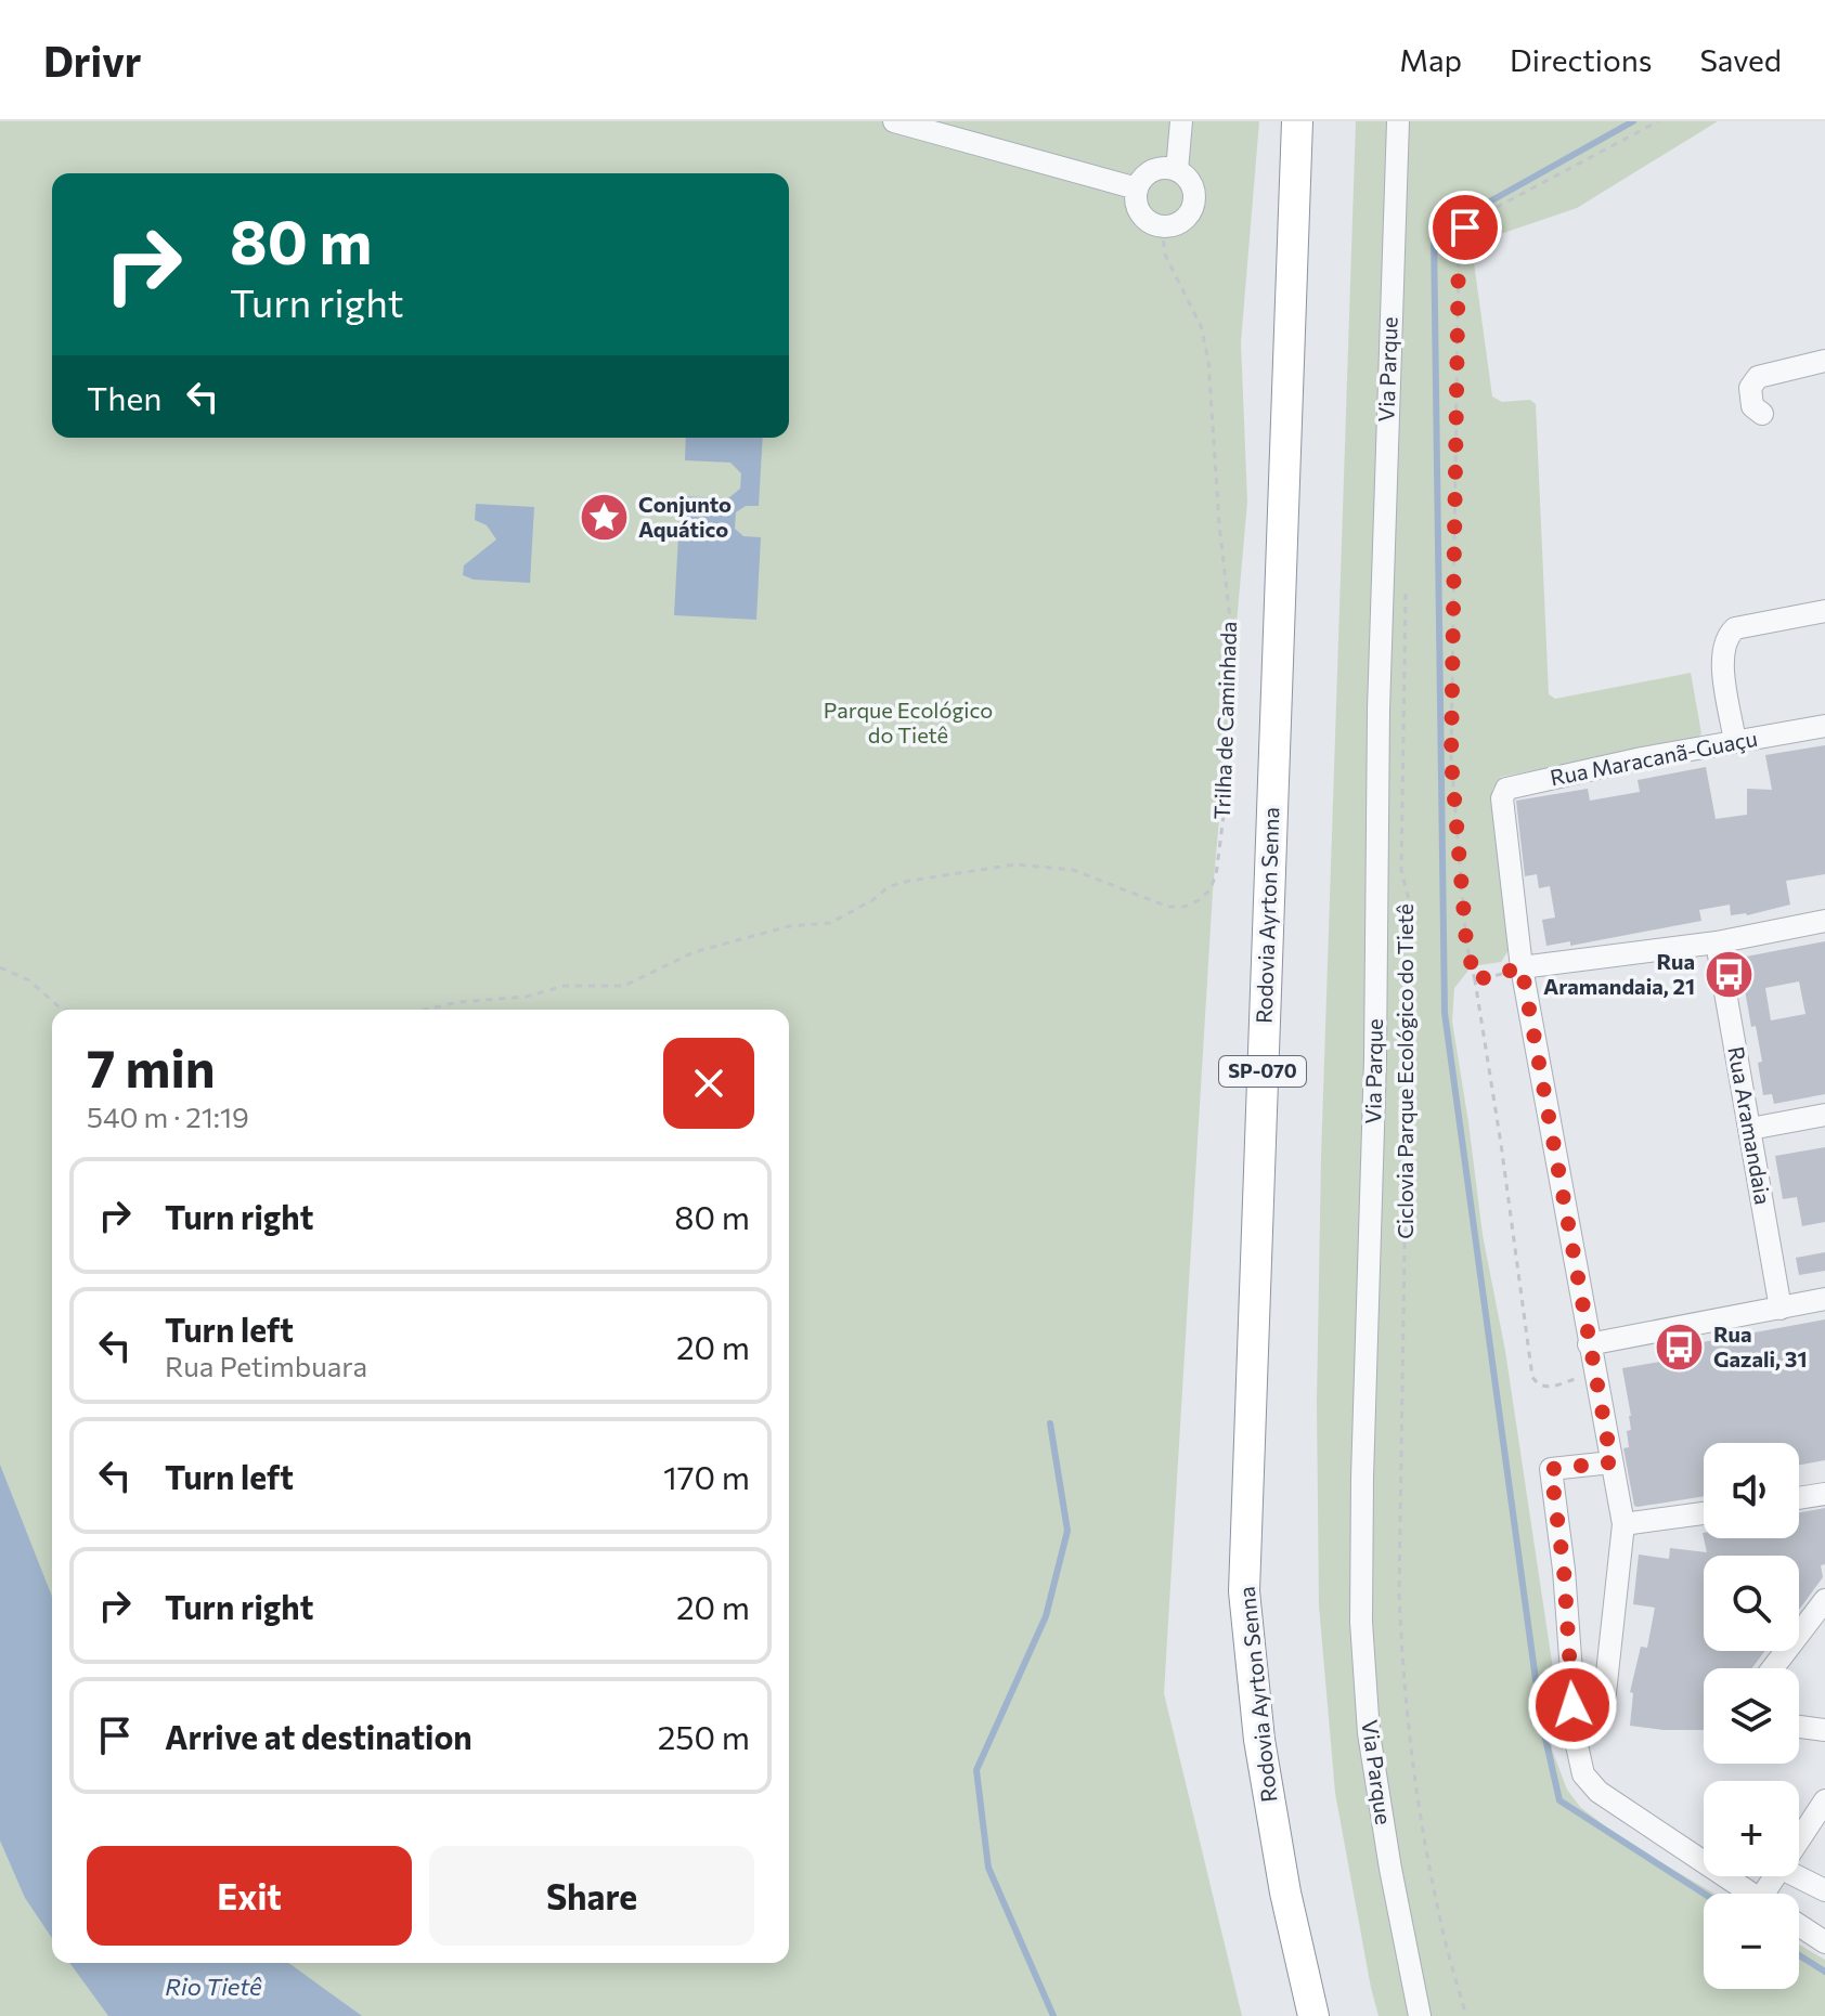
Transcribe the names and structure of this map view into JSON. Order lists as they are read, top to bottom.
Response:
{
  "streets": {
    "highway": ["Rodovia Ayrton Senna", "SP-070"],
    "street": ["Via Parque", "Rua Maracanã-Guaçu", "Rua Aramandaia"],
    "path": ["Trilha de Caminhada", "Ciclovia Parque Ecológico do Tietê"]
  },
  "water": ["Rio Tietê"],
  "parks": ["Parque Ecológico do Tietê"],
  "places": {
    "place": ["Conjunto Aquático"],
    "bus stop": ["Rua Aramandaia, 21", "Rua Gazali, 31"]
  },
  "page": {
    "header": "Drivr",
    "nav": ["Map", "Directions", "Saved"],
    "turn": ["80 m", "Turn right"],
    "then": "Then",
    "heading": ["7 min", "540 m · 21:19"],
    "list": [
      {
        "name": "Turn right",
        "value": "80 m"
      },
      {
        "name": "Turn left",
        "note": "Rua Petimbuara",
        "value": "20 m"
      },
      {
        "name": "Turn left",
        "value": "170 m"
      },
      {
        "name": "Turn right",
        "value": "20 m"
      },
      {
        "name": "Arrive at destination",
        "value": "250 m"
      }
    ],
    "map_buttons": ["+", "−"],
    "buttons": ["Exit", "Share"]
  }
}
